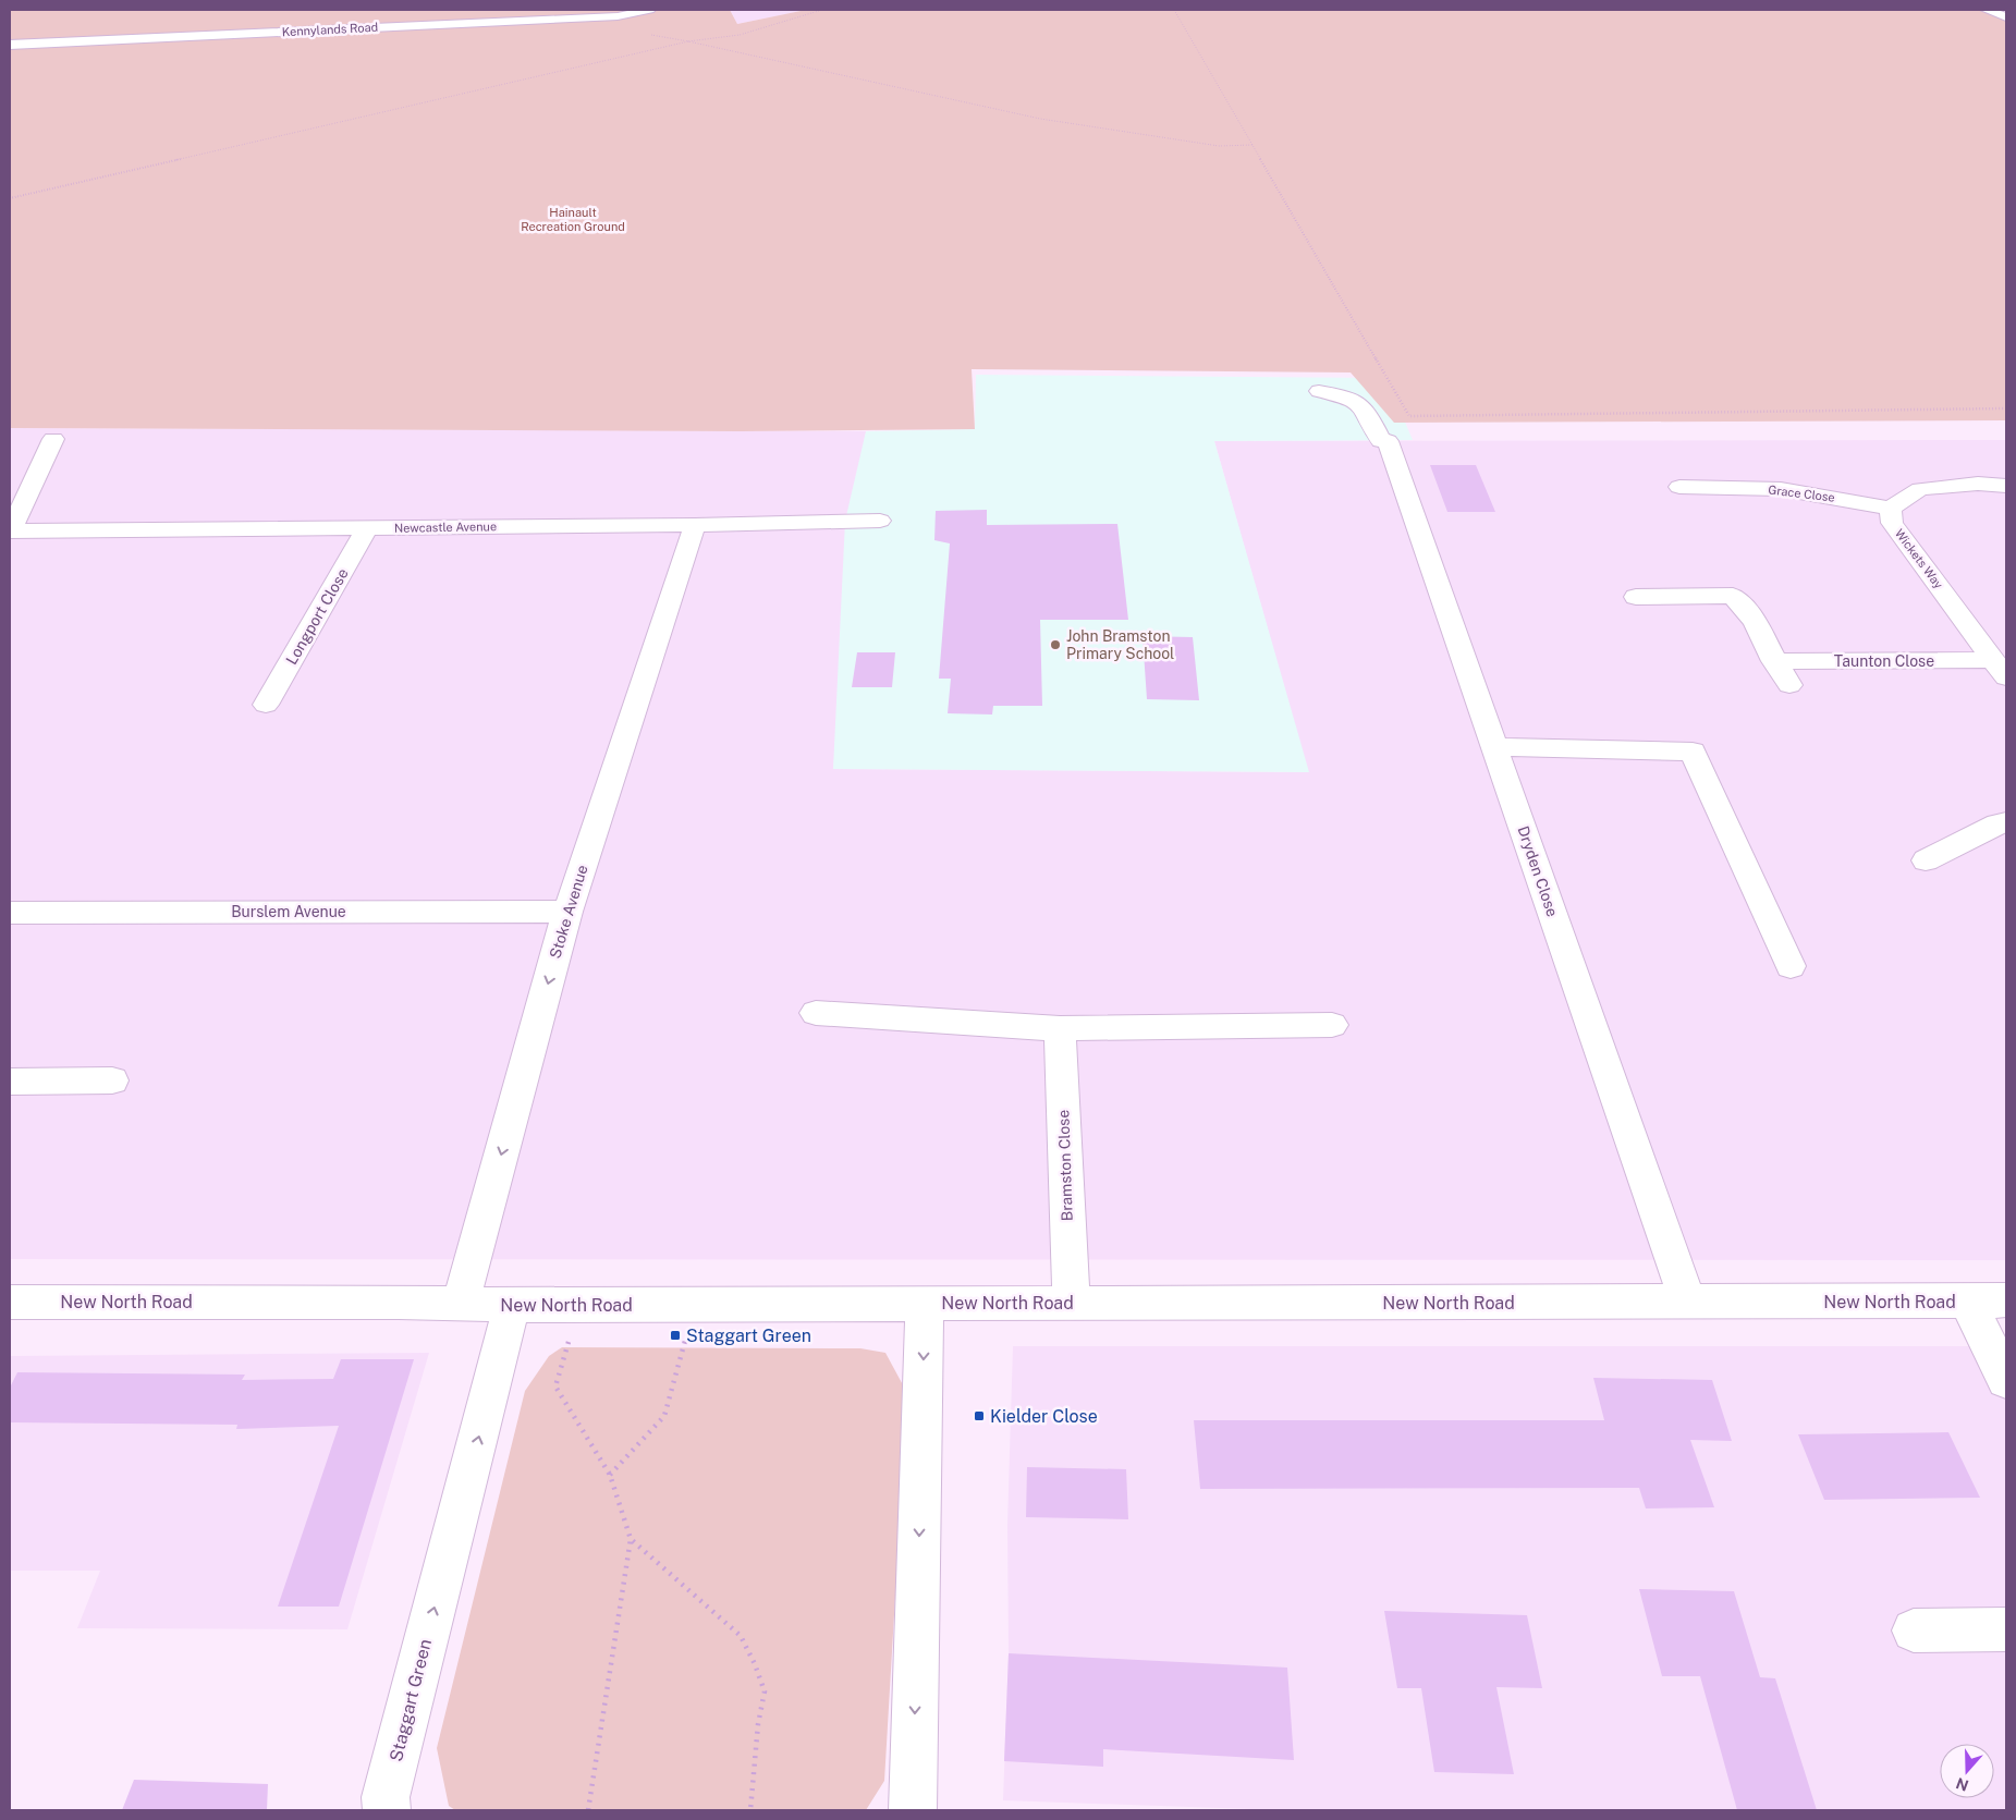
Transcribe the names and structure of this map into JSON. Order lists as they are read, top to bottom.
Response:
{
  "streets": {
    "street": [
      "Kennylands Road",
      "Grace Close",
      "Newcastle Avenue",
      "Wickets Way",
      "Longport Close",
      "Taunton Close",
      "Dryden Close",
      "Burslem Avenue",
      "Stoke Avenue",
      "Bramston Close",
      "New North Road",
      "Staggart Green"
    ]
  },
  "crossings": [
    ["Grace Close", "Wickets Way"],
    ["Newcastle Avenue", "Longport Close"],
    ["Newcastle Avenue", "Stoke Avenue"],
    ["Wickets Way", "Taunton Close"],
    ["Dryden Close", "New North Road"],
    ["Burslem Avenue", "Stoke Avenue"],
    ["Stoke Avenue", "New North Road"],
    ["Bramston Close", "New North Road"],
    ["New North Road", "Staggart Green"]
  ],
  "one_way": ["Stoke Avenue", "Staggart Green"],
  "parks": ["Hainault Recreation Ground"],
  "places": {
    "other": ["John Bramston Primary School"],
    "transit": ["Staggart Green", "Kielder Close"]
  },
  "north": "bottom"
}
